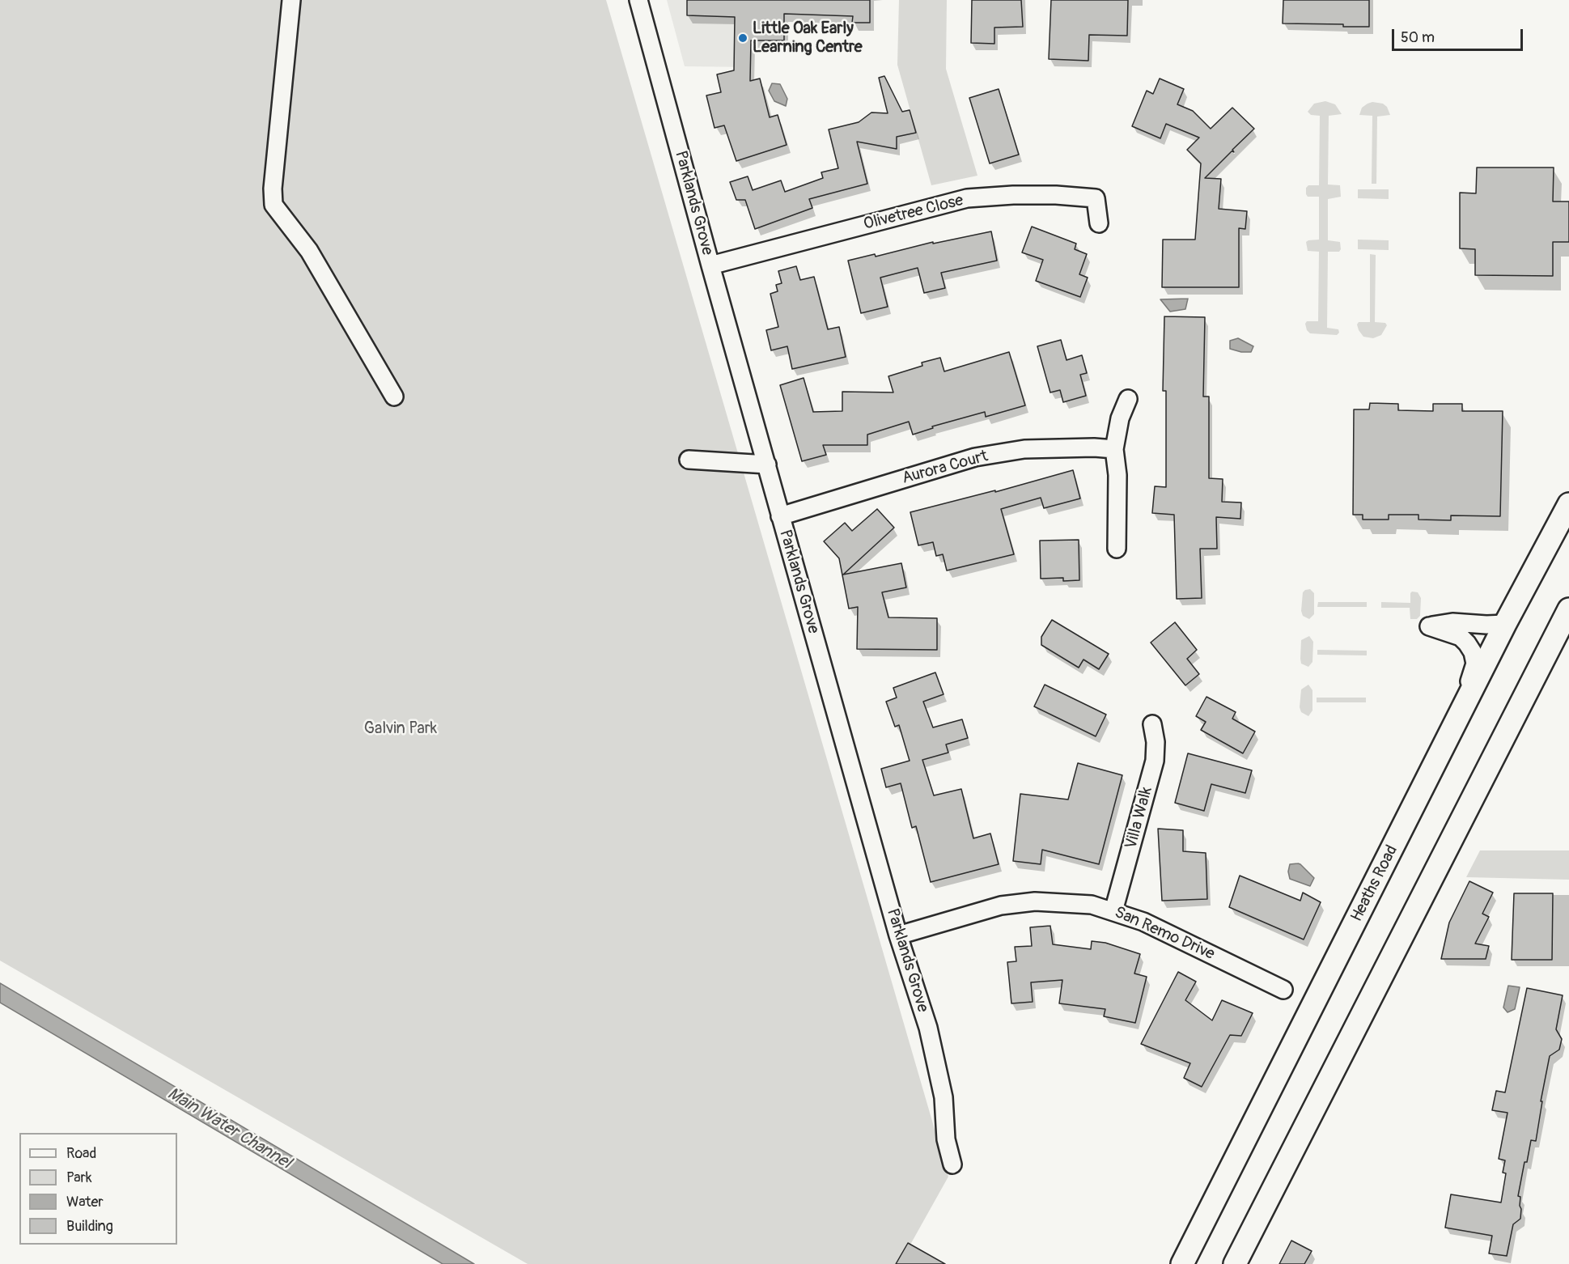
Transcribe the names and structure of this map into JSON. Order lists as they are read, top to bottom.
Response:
{
  "streets": {
    "main road": ["Heaths Road"],
    "street": [
      "Parklands Grove",
      "Olivetree Close",
      "Aurora Court",
      "Villa Walk",
      "San Remo Drive"
    ]
  },
  "crossings": [
    ["Parklands Grove", "Olivetree Close"],
    ["Parklands Grove", "Aurora Court"],
    ["Parklands Grove", "San Remo Drive"],
    ["Villa Walk", "San Remo Drive"]
  ],
  "water": ["Main Water Channel"],
  "parks": ["Galvin Park"],
  "places": ["Little Oak Early Learning Centre"],
  "legend": [
    "Road",
    "Park",
    "Water",
    "Building"
  ],
  "scale_bar": "50 m"
}
